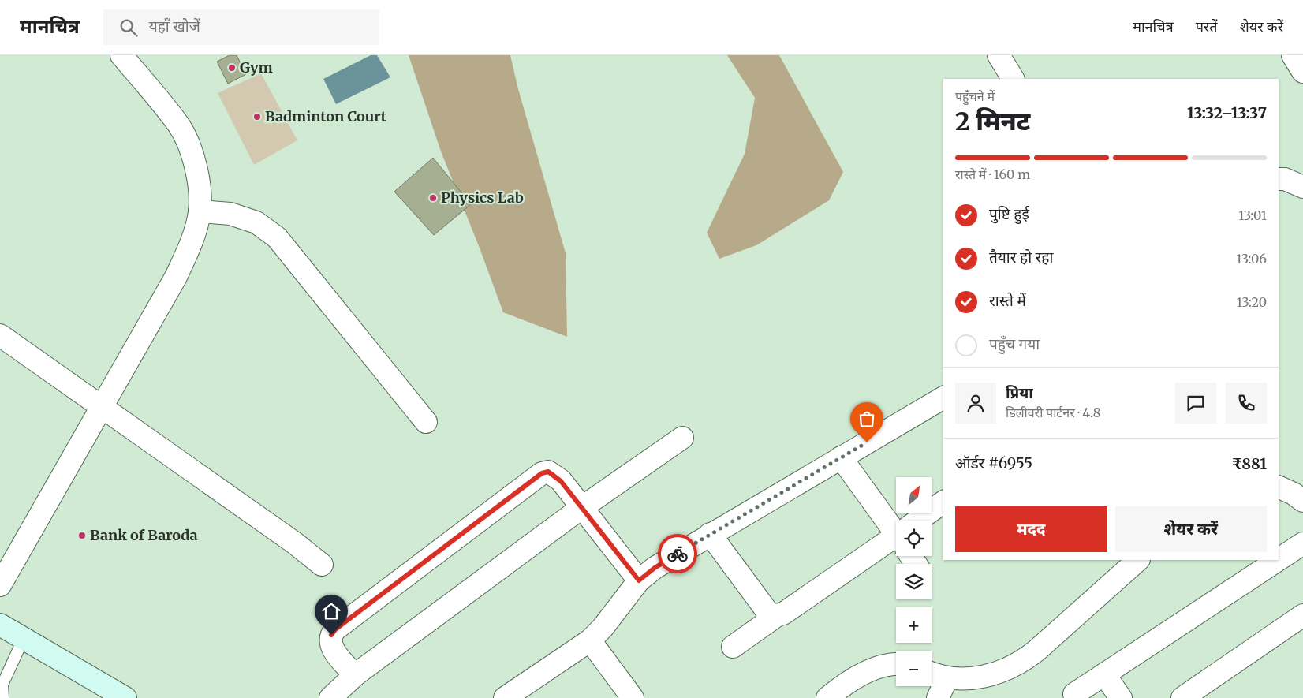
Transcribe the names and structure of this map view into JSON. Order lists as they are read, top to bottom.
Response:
{
  "places": [
    "Gym",
    "Badminton Court",
    "Physics Lab",
    "Bank of Baroda"
  ],
  "north": "top right",
  "page": {
    "header": "मानचित्र",
    "search": "यहाँ खोजें",
    "nav": ["मानचित्र", "परतें", "शेयर करें"],
    "heading": ["2 मिनट", "पहुँचने में", "13:32–13:37"],
    "panel": [
      "प्रिया",
      "डिलीवरी पार्टनर · 4.8",
      "ऑर्डर #6955",
      "₹881"
    ],
    "bar": "रास्ते में · 160 m",
    "list": [
      ["पुष्टि हुई", "13:01"],
      ["तैयार हो रहा", "13:06"],
      ["रास्ते में", "13:20"],
      "पहुँच गया"
    ],
    "map_buttons": ["+", "−"],
    "buttons": ["मदद", "शेयर करें"]
  }
}
